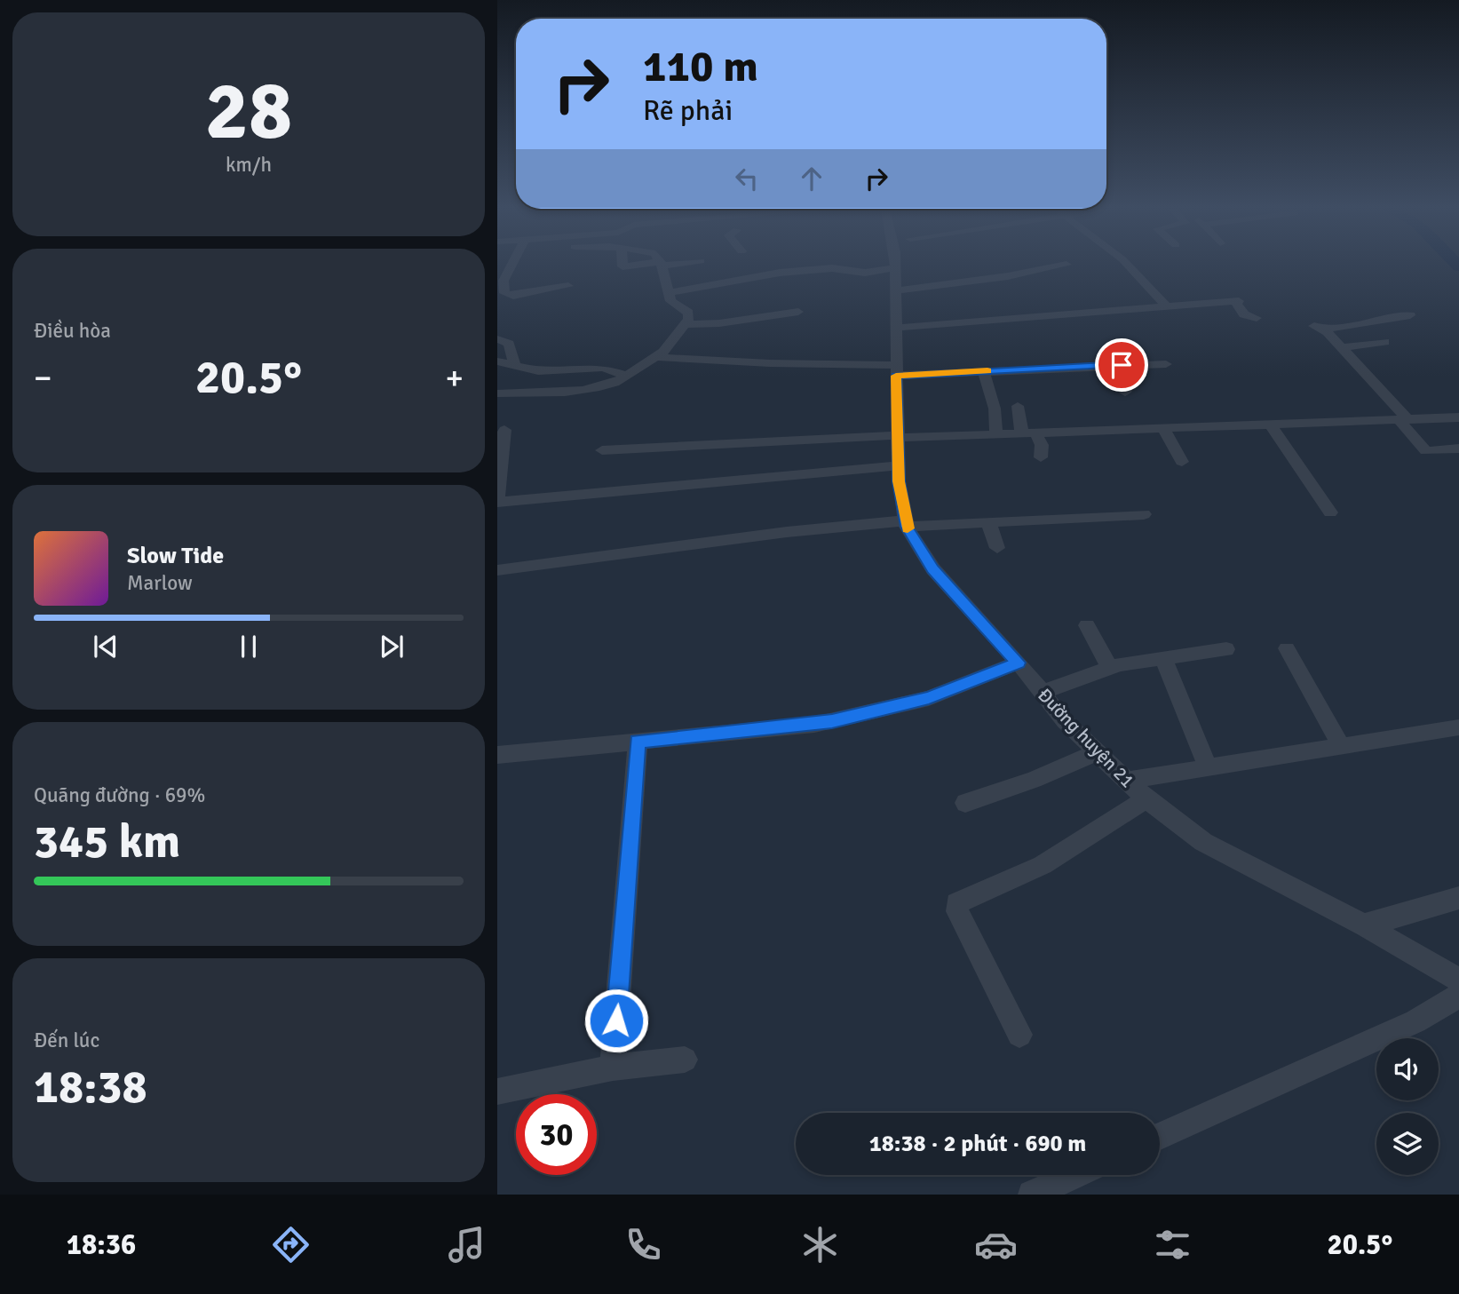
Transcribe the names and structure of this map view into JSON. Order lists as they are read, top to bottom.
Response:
{
  "streets": {
    "street": ["Đường huyện 21"]
  },
  "page": {
    "tile": [
      ["28", "km/h"],
      "Điều hòa",
      ["Quãng đường · 69%", "345 km"],
      ["Đến lúc", "18:38"]
    ],
    "turn": ["110 m", "Rẽ phải"],
    "heat": ["−", "20.5°", "+"],
    "song": ["Slow Tide", "Marlow"],
    "limit": "30",
    "trip": "18:38 · 2 phút · 690 m",
    "tabs": ["18:36", "20.5°"]
  }
}
